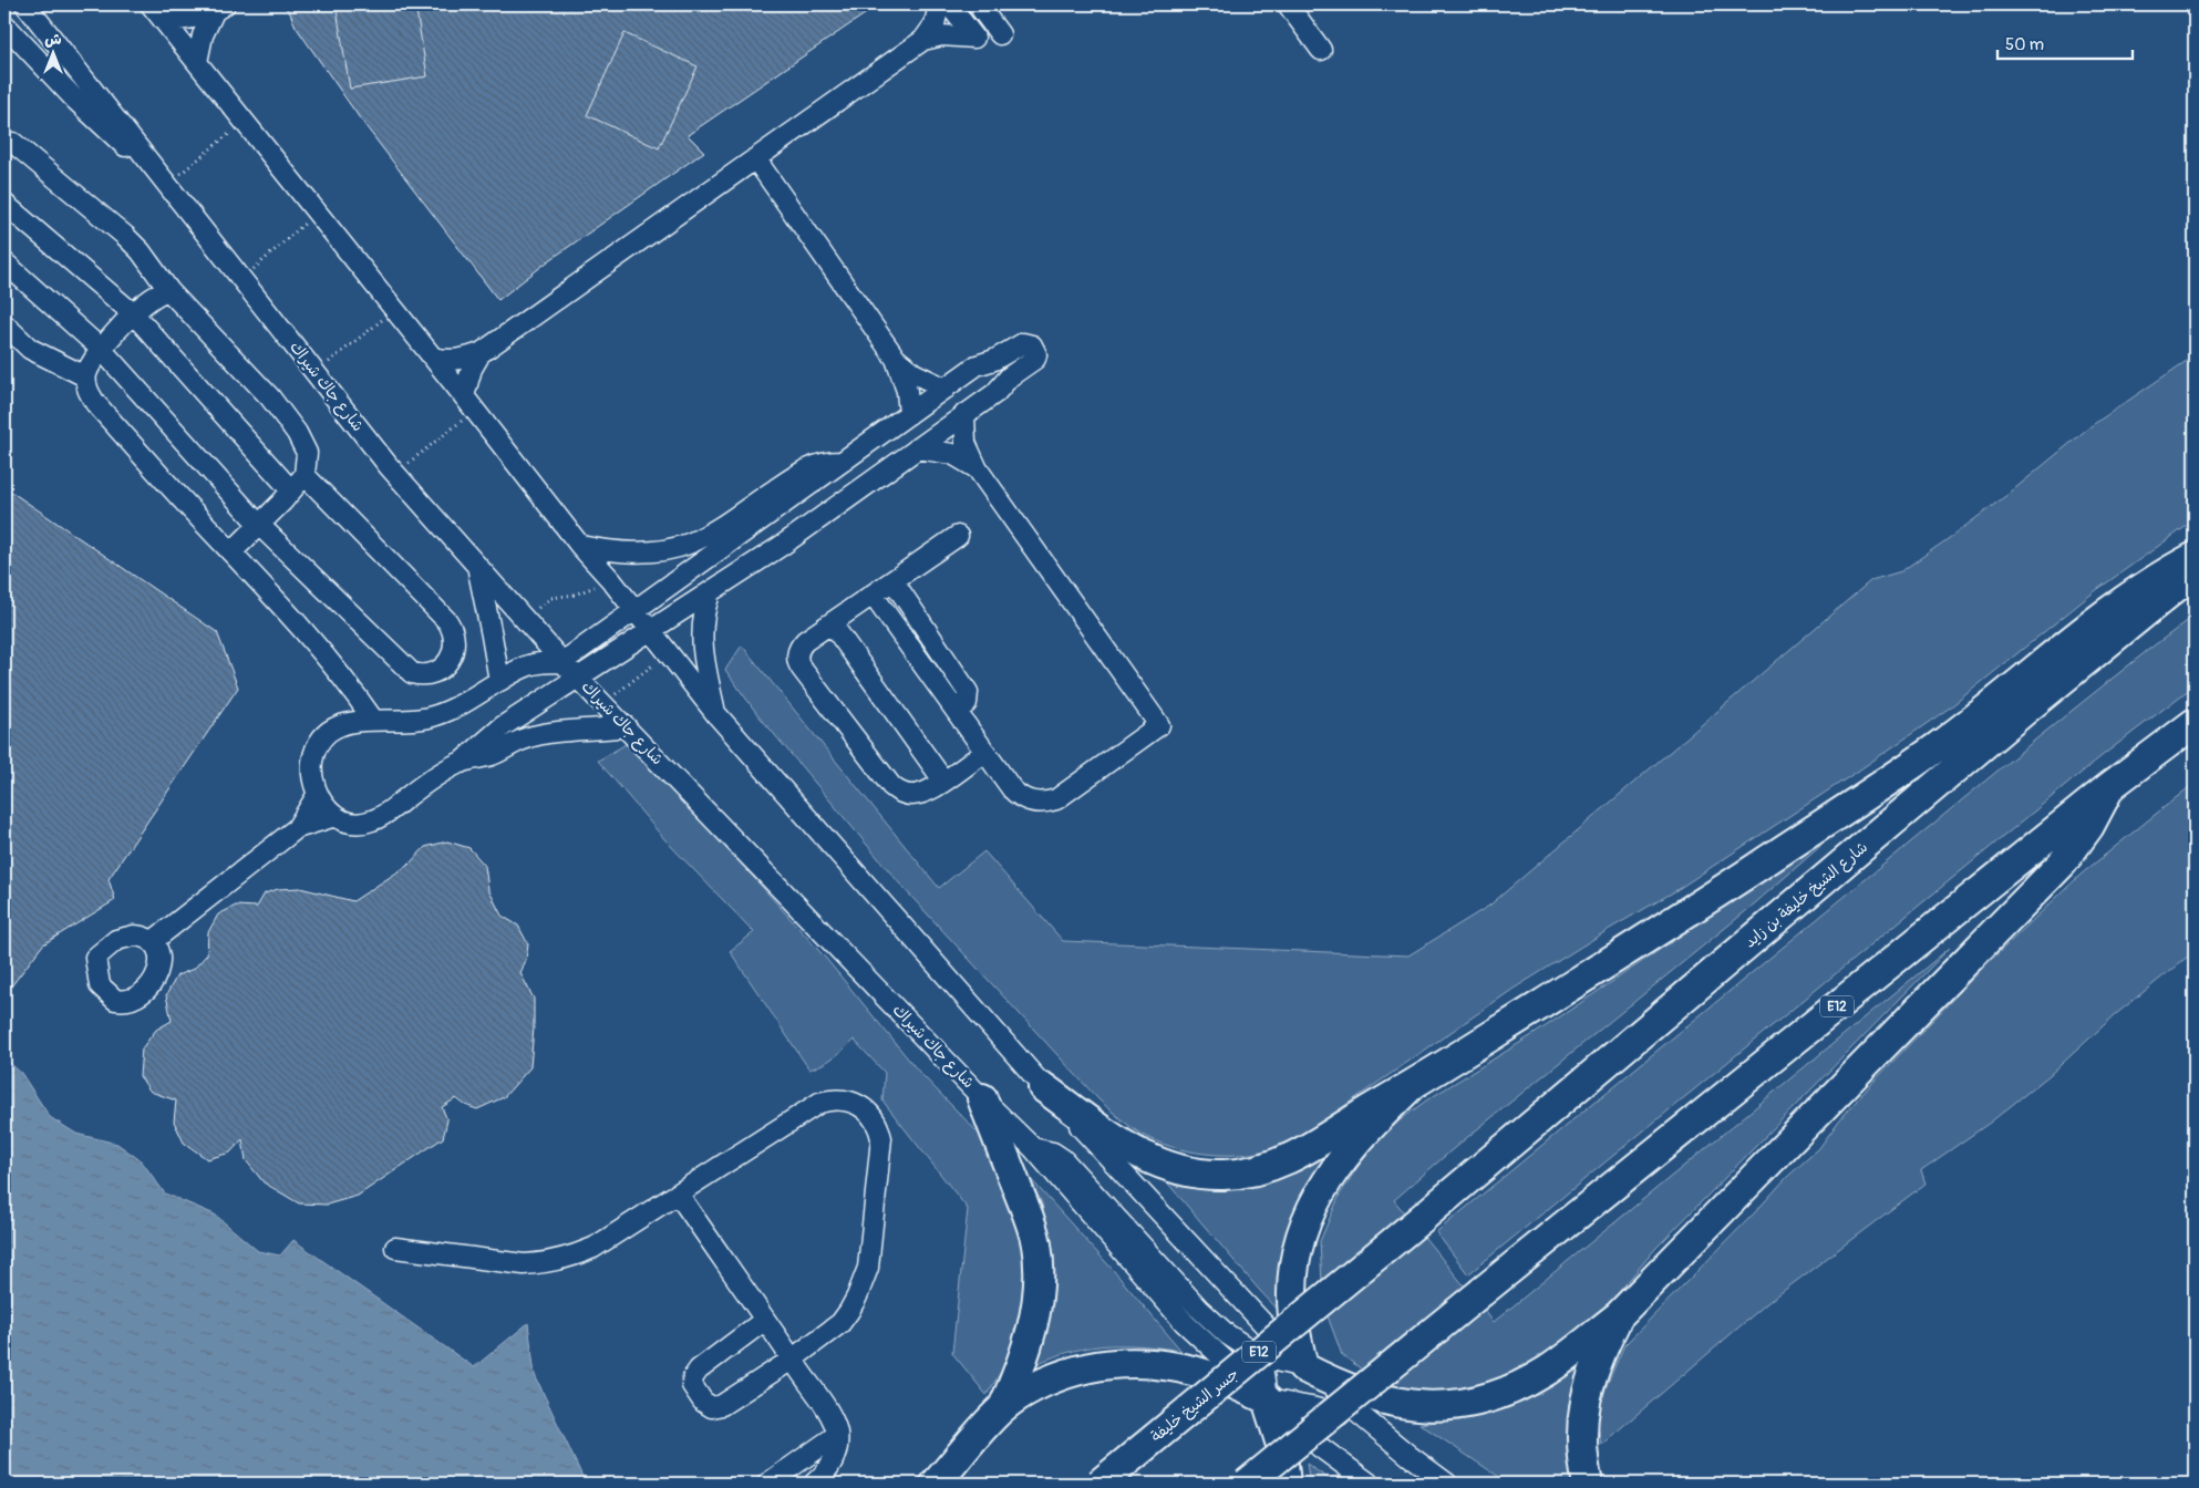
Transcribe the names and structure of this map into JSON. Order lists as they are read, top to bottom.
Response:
{
  "streets": {
    "highway": ["شارع الشيخ خليفة بن زايد", "E12", "جسر الشيخ خليفة"],
    "street": ["شارع جاك شيراك"]
  },
  "crossings": [
    ["شارع الشيخ خليفة بن زايد", "جسر الشيخ خليفة"]
  ],
  "scale_bar": "50 m",
  "north": "top"
}
